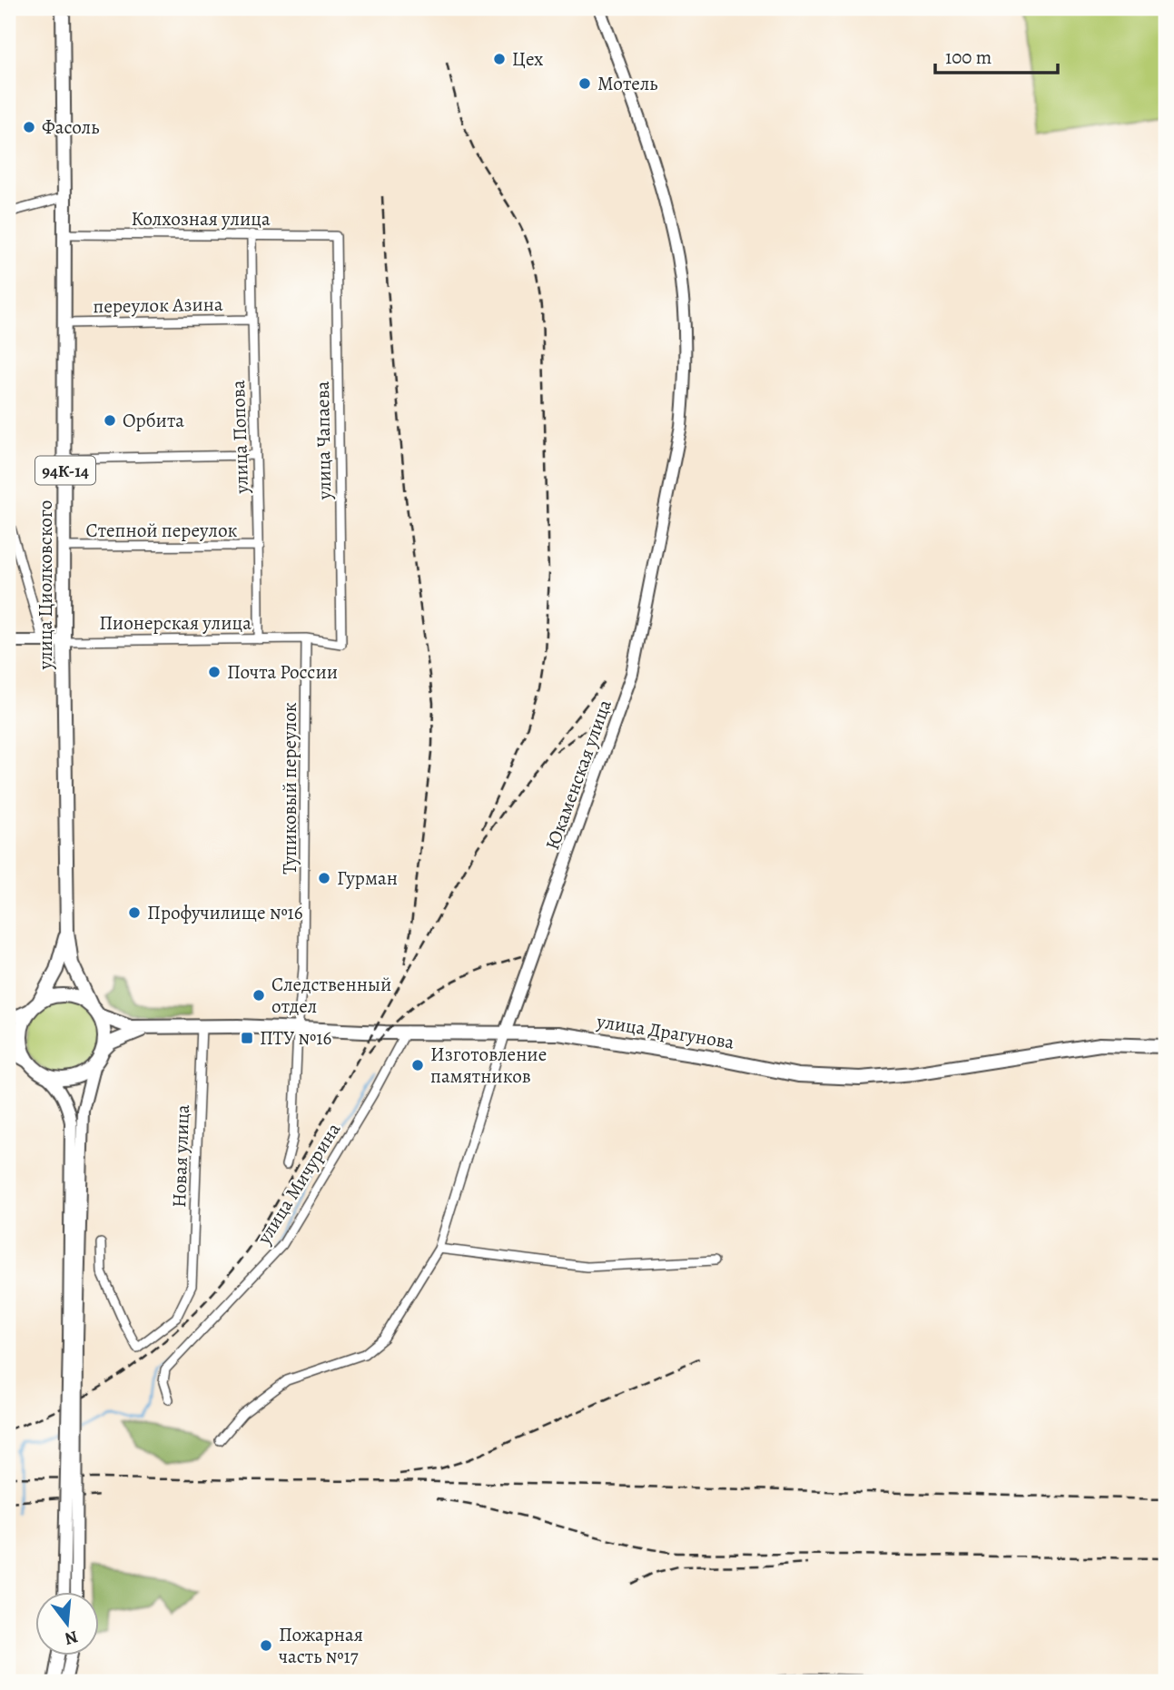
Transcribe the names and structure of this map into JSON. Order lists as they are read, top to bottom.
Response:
{
  "streets": {
    "main road": [
      "94К-14",
      "улица Циолковского",
      "Пионерская улица",
      "Юкаменская улица",
      "улица Драгунова"
    ],
    "street": [
      "Колхозная улица",
      "переулок Азина",
      "улица Попова",
      "улица Чапаева",
      "Степной переулок",
      "Тупиковый переулок",
      "Новая улица",
      "улица Мичурина"
    ]
  },
  "crossings": [
    ["Колхозная улица", "улица Попова"],
    ["Колхозная улица", "улица Чапаева"],
    ["Колхозная улица", "улица Циолковского"],
    ["переулок Азина", "улица Попова"],
    ["переулок Азина", "улица Циолковского"],
    ["улица Попова", "Степной переулок"],
    ["улица Попова", "Пионерская улица"],
    ["улица Чапаева", "Пионерская улица"],
    ["Степной переулок", "улица Циолковского"],
    ["улица Циолковского", "Пионерская улица"],
    ["улица Циолковского", "улица Драгунова"],
    ["Пионерская улица", "Тупиковый переулок"],
    ["Юкаменская улица", "улица Драгунова"],
    ["Тупиковый переулок", "улица Драгунова"],
    ["улица Драгунова", "Новая улица"],
    ["улица Драгунова", "улица Мичурина"]
  ],
  "places": {
    "other": [
      "Цех",
      "Мотель",
      "Фасоль",
      "Орбита",
      "Почта России",
      "Гурман",
      "Профучилище №16",
      "Следственный отдел",
      "Изготовление памятников",
      "Пожарная часть №17"
    ],
    "transit": ["ПТУ №16"]
  },
  "scale_bar": "100 m",
  "north": "bottom"
}
